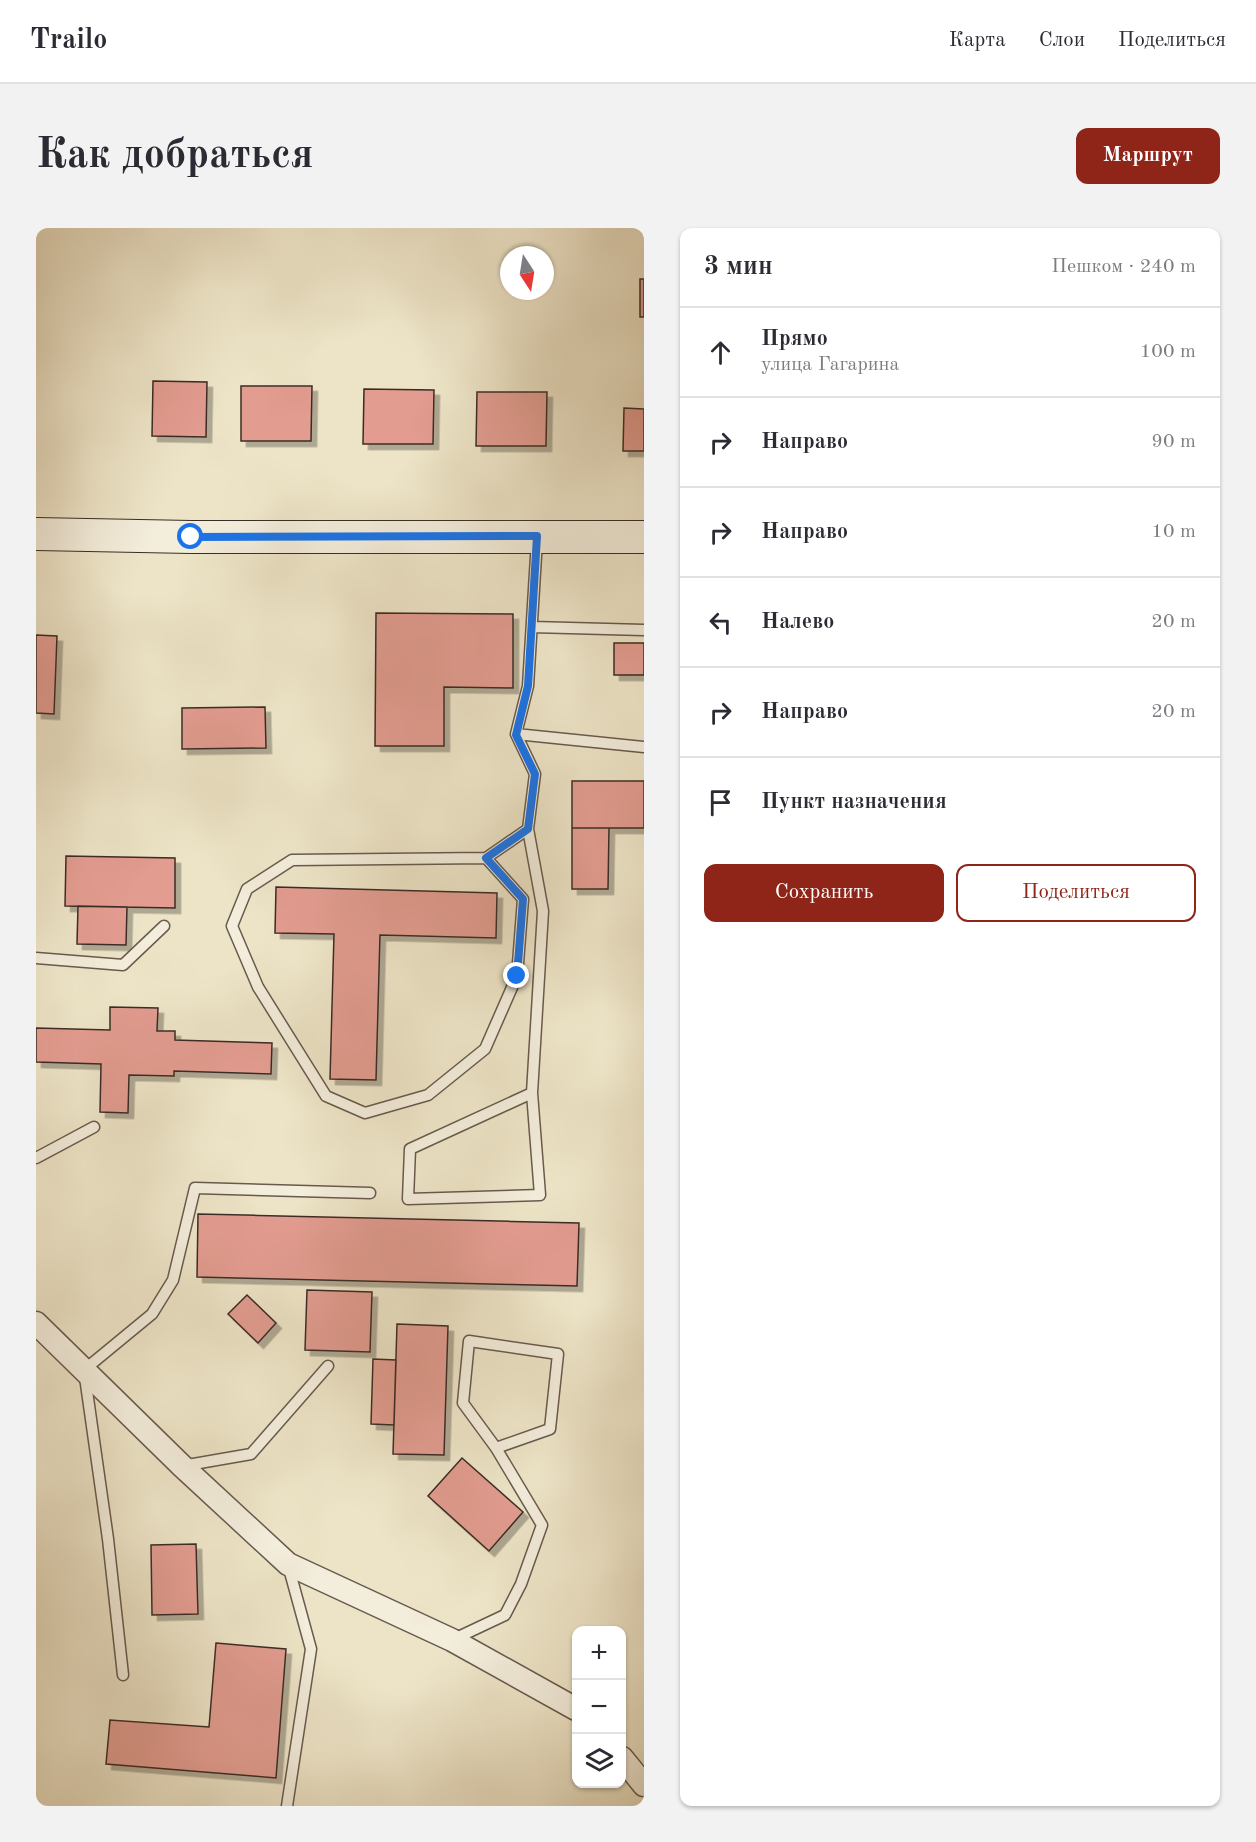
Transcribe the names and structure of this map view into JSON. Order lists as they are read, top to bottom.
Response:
{
  "north": "bottom",
  "page": {
    "header": "Trailo",
    "nav": ["Карта", "Слои", "Поделиться"],
    "buttons": [
      "Маршрут",
      ["Сохранить", "Поделиться"]
    ],
    "title": "Как добраться",
    "heading": ["3 мин", "Пешком · 240 m"],
    "list": [
      ["Прямо", "улица Гагарина", "100 m"],
      ["Направо", "90 m"],
      ["Направо", "10 m"],
      ["Налево", "20 m"],
      ["Направо", "20 m"],
      "Пункт назначения"
    ],
    "map_buttons": ["+", "−"]
  }
}
